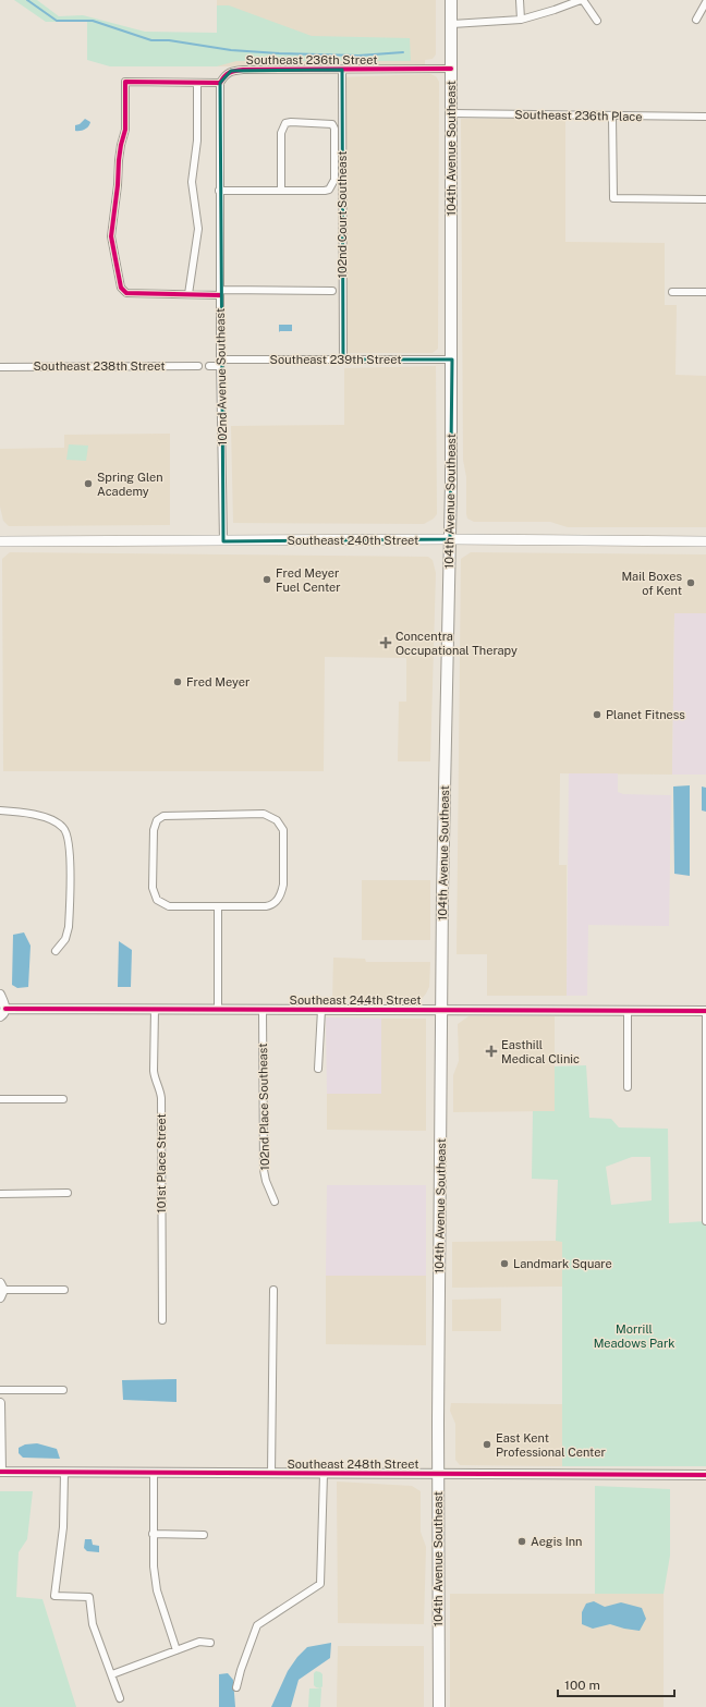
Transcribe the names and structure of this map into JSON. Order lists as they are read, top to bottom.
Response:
{
  "streets": {
    "main road": ["104th Avenue Southeast", "Southeast 240th Street"],
    "street": [
      "Southeast 236th Street",
      "Southeast 236th Place",
      "102nd Court Southeast",
      "Southeast 239th Street",
      "Southeast 238th Street",
      "102nd Avenue Southeast",
      "Southeast 244th Street",
      "102nd Place Southeast",
      "101st Place Street",
      "Southeast 248th Street"
    ]
  },
  "crossings": [
    ["Southeast 236th Street", "104th Avenue Southeast"],
    ["Southeast 236th Street", "102nd Court Southeast"],
    ["Southeast 236th Street", "102nd Avenue Southeast"],
    ["Southeast 236th Place", "104th Avenue Southeast"],
    ["104th Avenue Southeast", "Southeast 239th Street"],
    ["104th Avenue Southeast", "Southeast 240th Street"],
    ["104th Avenue Southeast", "Southeast 244th Street"],
    ["104th Avenue Southeast", "Southeast 248th Street"],
    ["102nd Court Southeast", "Southeast 239th Street"],
    ["Southeast 239th Street", "102nd Avenue Southeast"],
    ["102nd Avenue Southeast", "Southeast 240th Street"],
    ["Southeast 244th Street", "102nd Place Southeast"],
    ["Southeast 244th Street", "101st Place Street"]
  ],
  "parks": ["Morrill Meadows Park"],
  "places": {
    "other": [
      "Spring Glen Academy",
      "Fred Meyer Fuel Center",
      "Mail Boxes of Kent",
      "Fred Meyer",
      "Planet Fitness",
      "Landmark Square",
      "East Kent Professional Center",
      "Aegis Inn"
    ],
    "health": ["Concentra Occupational Therapy", "Easthill Medical Clinic"]
  },
  "scale_bar": "100 m"
}
